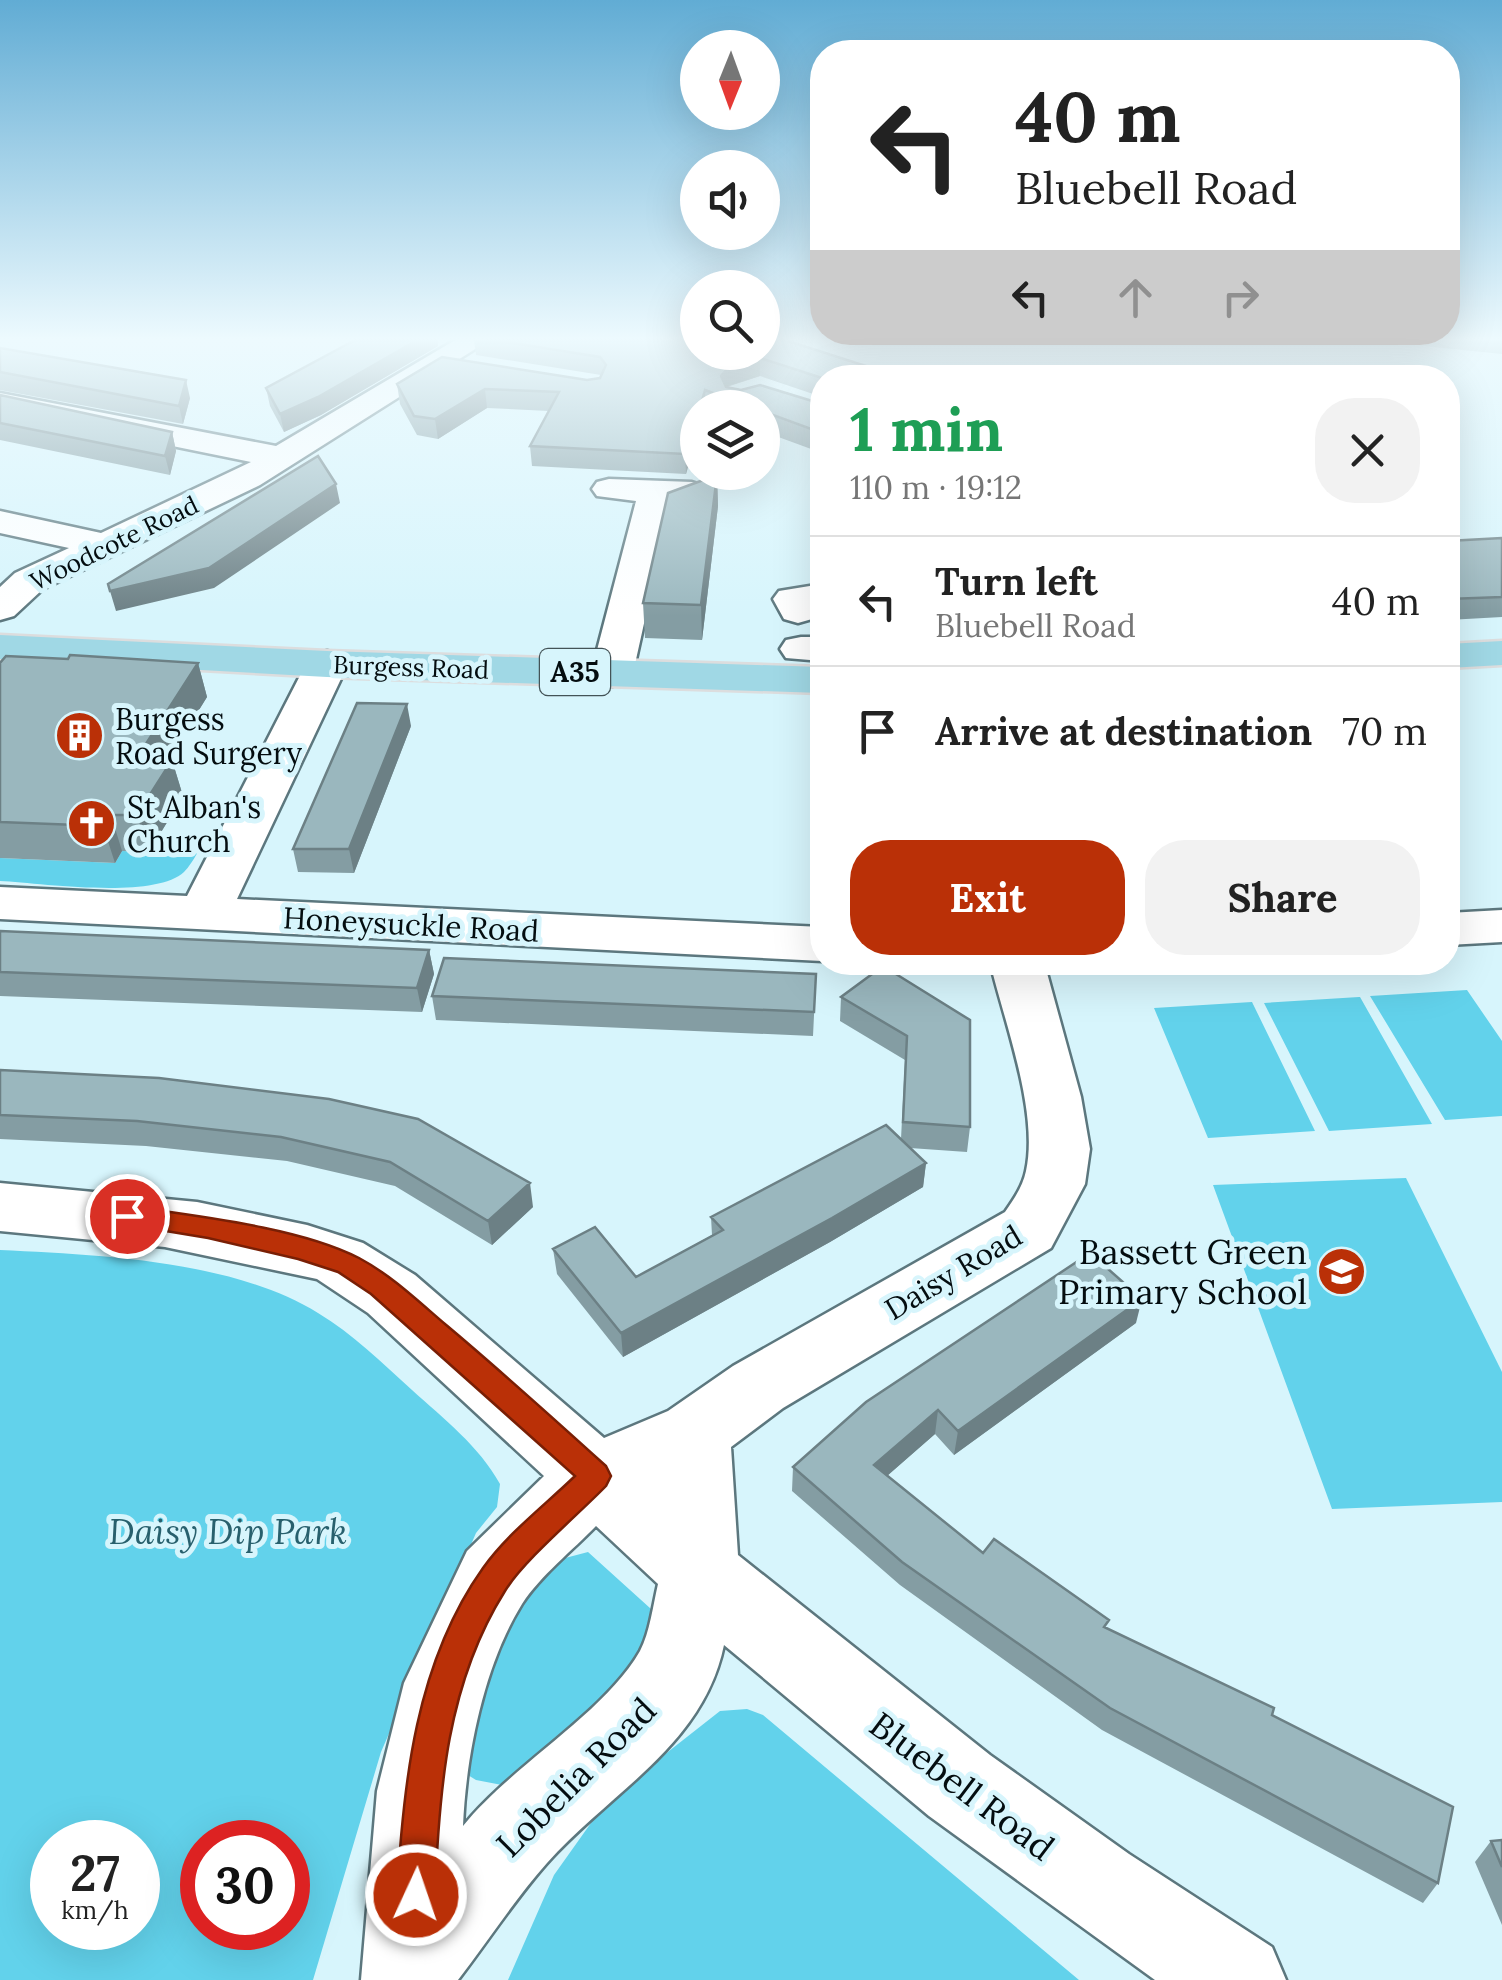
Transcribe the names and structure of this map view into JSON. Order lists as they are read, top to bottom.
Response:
{
  "streets": {
    "main road": ["Burgess Road", "A35"],
    "street": [
      "Woodcote Road",
      "Honeysuckle Road",
      "Daisy Road",
      "Lobelia Road",
      "Bluebell Road"
    ]
  },
  "crossings": [
    ["Daisy Road", "Lobelia Road"],
    ["Daisy Road", "Bluebell Road"],
    ["Lobelia Road", "Bluebell Road"]
  ],
  "parks": ["Daisy Dip Park"],
  "places": {
    "building": ["Burgess Road Surgery"],
    "church": ["St Alban's Church"],
    "school or university": ["Bassett Green Primary School"]
  },
  "north": "bottom",
  "page": {
    "turn": ["40 m", "Bluebell Road"],
    "heading": ["1 min", "110 m · 19:12"],
    "list": [
      {
        "name": "Turn left",
        "note": "Bluebell Road",
        "value": "40 m"
      },
      {
        "name": "Arrive at destination",
        "value": "70 m"
      }
    ],
    "buttons": ["Exit", "Share"],
    "speed": "27 km/h",
    "limit": "30"
  }
}
